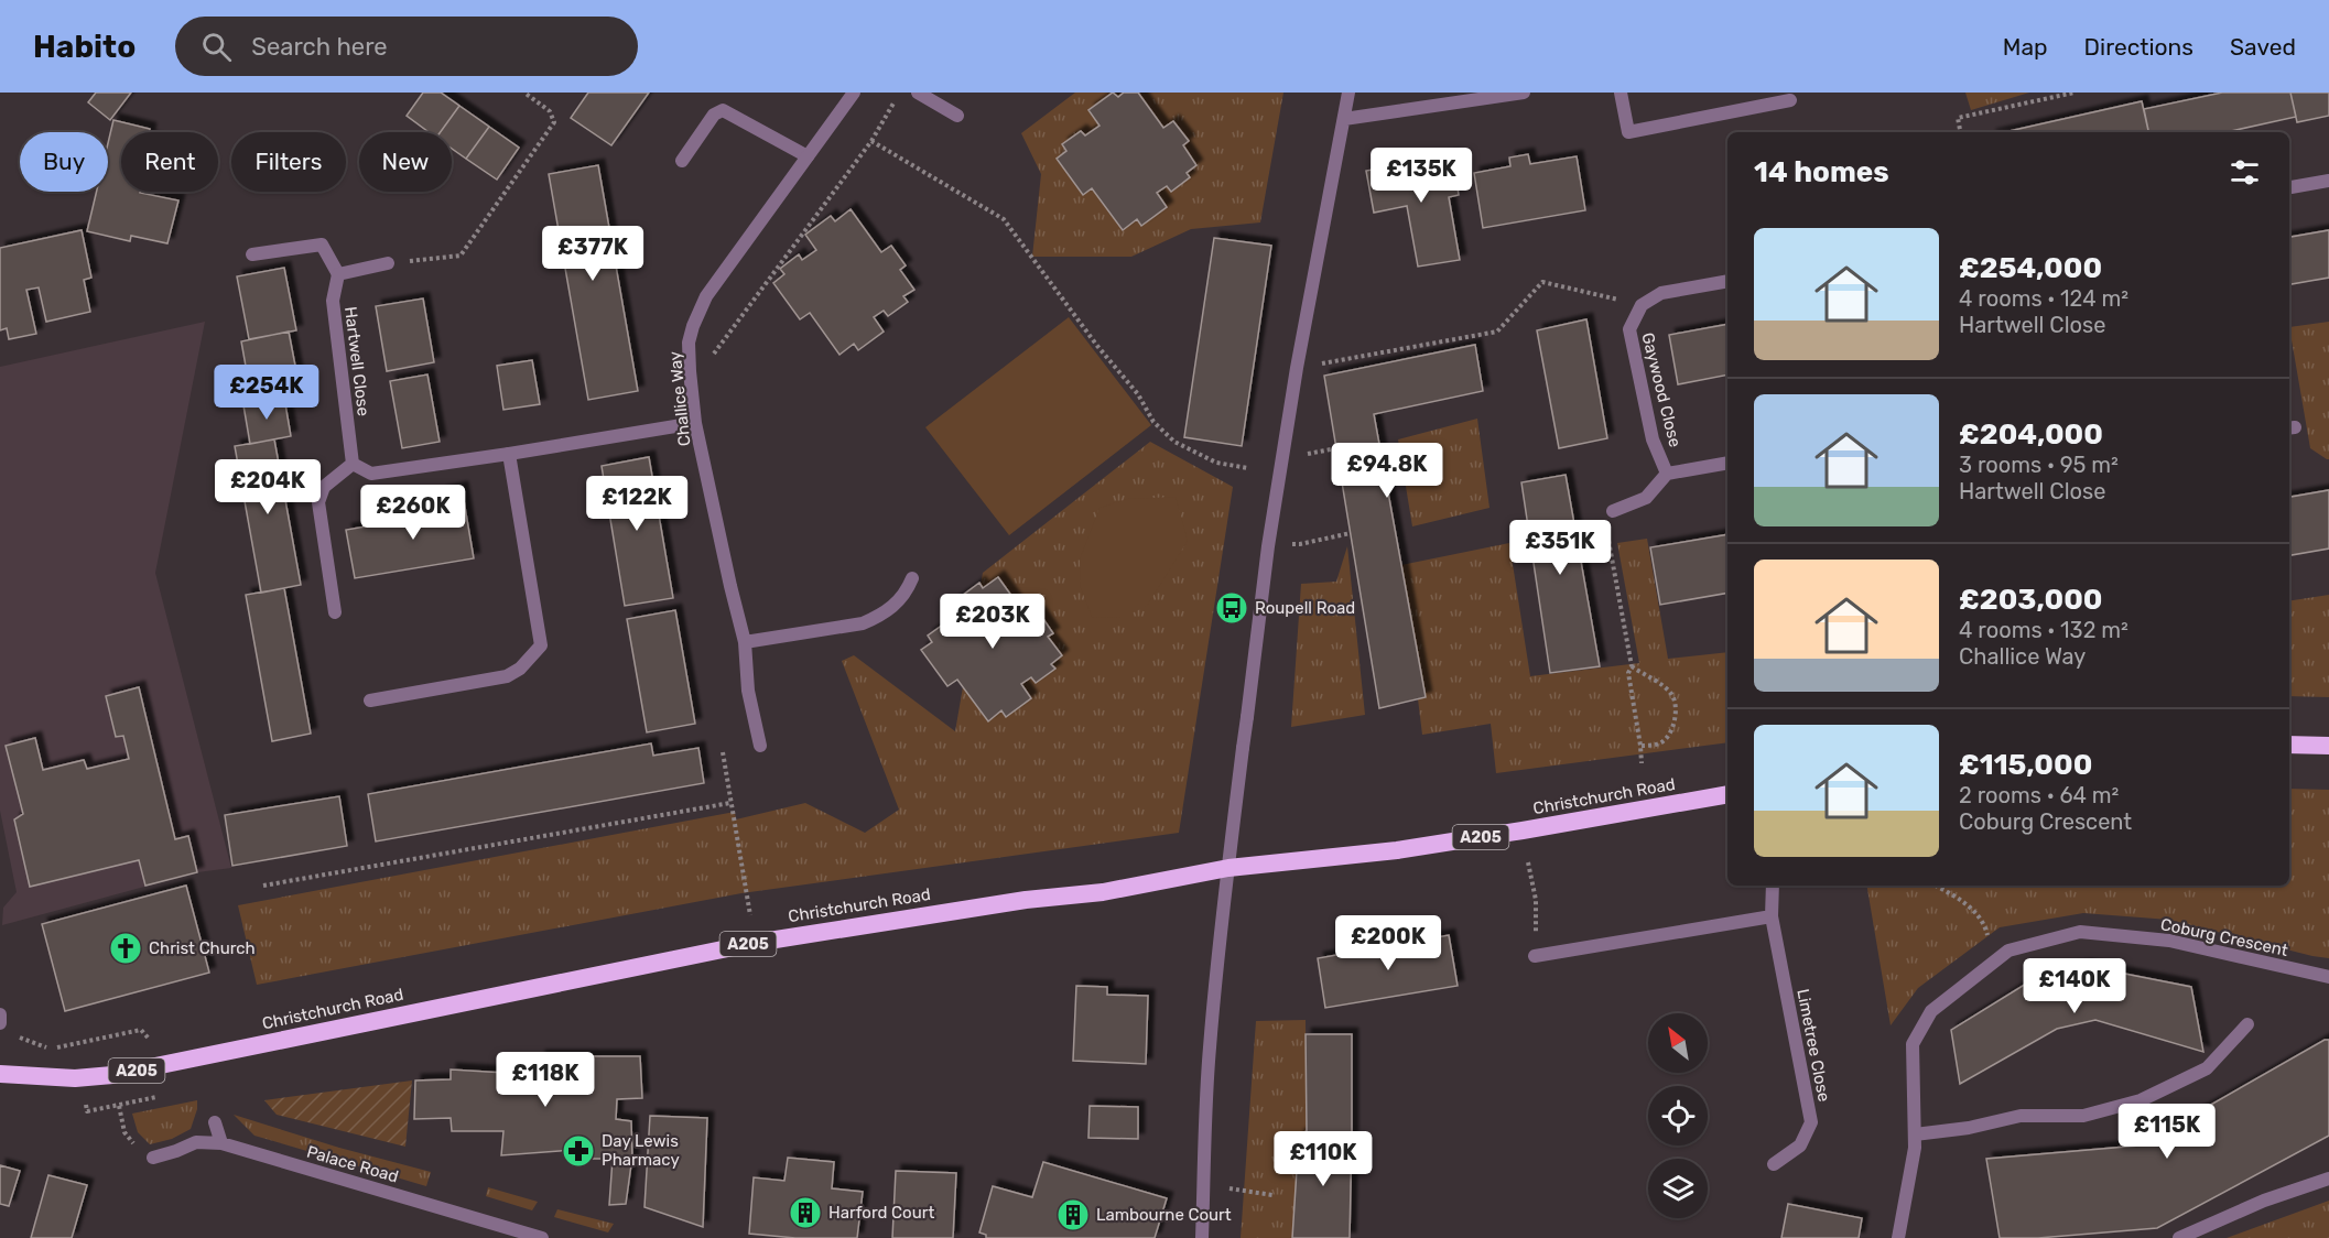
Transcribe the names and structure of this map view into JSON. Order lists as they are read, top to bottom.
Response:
{
  "streets": {
    "highway": ["Christchurch Road", "A205"],
    "street": [
      "Hartwell Close",
      "Gaywood Close",
      "Challice Way",
      "Coburg Crescent",
      "Limetree Close",
      "Palace Road"
    ]
  },
  "places": {
    "bus stop": ["Roupell Road"],
    "church": ["Christ Church"],
    "pharmacy": ["Day Lewis Pharmacy"],
    "building": ["Harford Court", "Lambourne Court"]
  },
  "north": "top left",
  "page": {
    "header": "Habito",
    "search": "Search here",
    "nav": ["Map", "Directions", "Saved"],
    "chip": [
      "Buy",
      "Rent",
      "Filters",
      "New"
    ],
    "heading": "14 homes",
    "price": [
      "£135K",
      "£377K",
      "£254K",
      "£94.8K",
      "£204K",
      "£122K",
      "£260K",
      "£351K",
      "£203K",
      "£200K",
      "£140K",
      "£118K",
      "£115K",
      "£110K"
    ],
    "list": [
      {
        "name": "£254,000",
        "note": "4 rooms · 124 m² · Hartwell Close"
      },
      {
        "name": "£204,000",
        "note": "3 rooms · 95 m² · Hartwell Close"
      },
      {
        "name": "£203,000",
        "note": "4 rooms · 132 m² · Challice Way"
      },
      {
        "name": "£115,000",
        "note": "2 rooms · 64 m² · Coburg Crescent"
      }
    ]
  }
}
